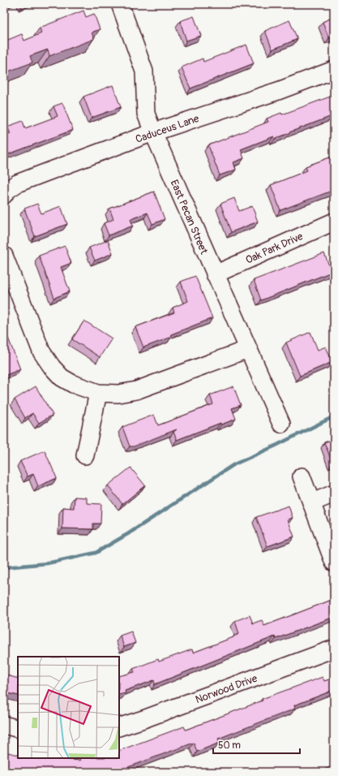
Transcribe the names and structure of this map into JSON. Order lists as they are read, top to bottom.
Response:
{
  "streets": {
    "street": [
      "Caduceus Lane",
      "East Pecan Street",
      "Oak Park Drive",
      "Norwood Drive"
    ]
  },
  "crossings": [
    ["Caduceus Lane", "East Pecan Street"],
    ["East Pecan Street", "Oak Park Drive"]
  ],
  "scale_bar": "50 m"
}
